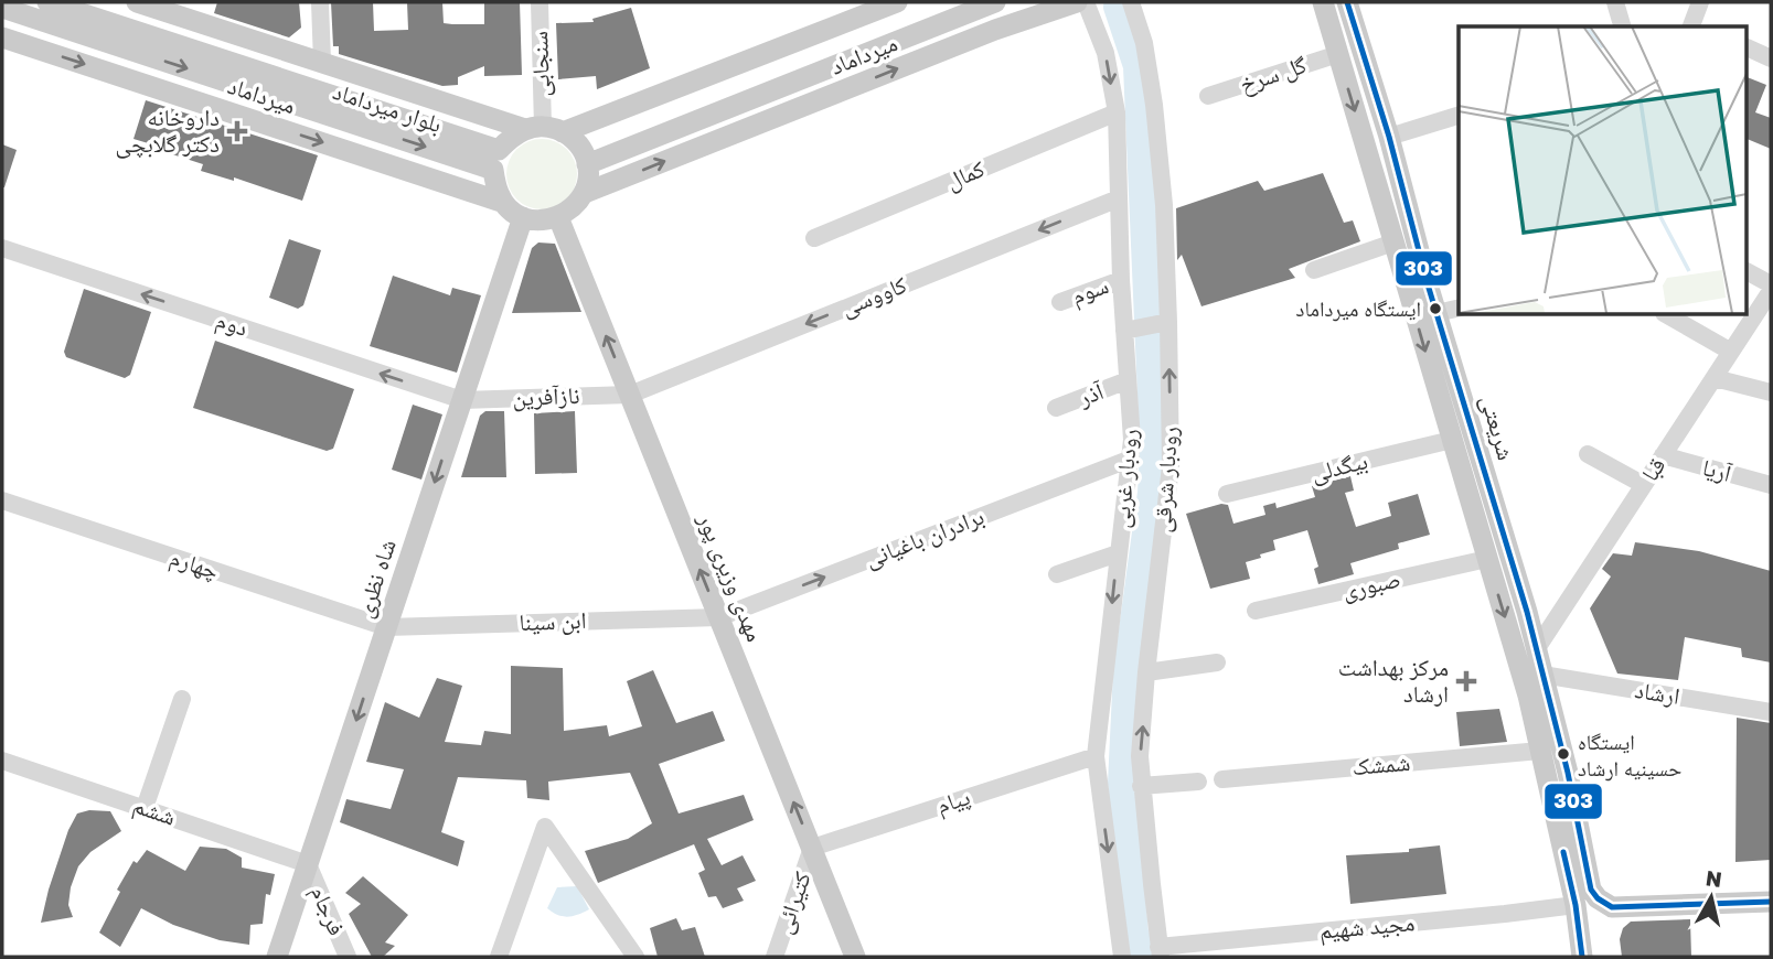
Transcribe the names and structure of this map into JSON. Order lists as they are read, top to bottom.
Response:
{
  "streets": {
    "main road": [
      "میرداماد",
      "بلوار میرداماد",
      "شریعتی",
      "مهدی وزیری پور",
      "شاه نظری"
    ],
    "street": [
      "سنجابی",
      "گل سرخ",
      "کمال",
      "سوم",
      "کاووسی",
      "دوم",
      "آذر",
      "نازآفرین",
      "بیگدلی",
      "قبا",
      "آریا",
      "رودبار غربی",
      "رودبار شرقی",
      "برادران باغیانی",
      "چهارم",
      "صبوری",
      "ابن سینا",
      "ارشاد",
      "شمشک",
      "پیام",
      "ششم",
      "کتیرائی",
      "فرجام",
      "مجید شهیم"
    ]
  },
  "crossings": [
    ["میرداماد", "سنجابی"],
    ["میرداماد", "بلوار میرداماد"],
    ["میرداماد", "مهدی وزیری پور"],
    ["میرداماد", "شاه نظری"],
    ["سنجابی", "بلوار میرداماد"],
    ["سنجابی", "مهدی وزیری پور"],
    ["سنجابی", "شاه نظری"],
    ["گل سرخ", "شریعتی"],
    ["بلوار میرداماد", "مهدی وزیری پور"],
    ["بلوار میرداماد", "شاه نظری"],
    ["کمال", "رودبار غربی"],
    ["سوم", "رودبار غربی"],
    ["کاووسی", "نازآفرین"],
    ["کاووسی", "رودبار غربی"],
    ["کاووسی", "مهدی وزیری پور"],
    ["دوم", "نازآفرین"],
    ["دوم", "شاه نظری"],
    ["آذر", "رودبار غربی"],
    ["نازآفرین", "مهدی وزیری پور"],
    ["نازآفرین", "شاه نظری"],
    ["شریعتی", "بیگدلی"],
    ["شریعتی", "قبا"],
    ["شریعتی", "صبوری"],
    ["شریعتی", "ارشاد"],
    ["شریعتی", "شمشک"],
    ["شریعتی", "مجید شهیم"],
    ["قبا", "آریا"],
    ["رودبار غربی", "برادران باغیانی"],
    ["رودبار غربی", "پیام"],
    ["رودبار شرقی", "مجید شهیم"],
    ["برادران باغیانی", "مهدی وزیری پور"],
    ["برادران باغیانی", "ابن سینا"],
    ["چهارم", "شاه نظری"],
    ["چهارم", "ابن سینا"],
    ["مهدی وزیری پور", "شاه نظری"],
    ["مهدی وزیری پور", "ابن سینا"],
    ["مهدی وزیری پور", "پیام"],
    ["مهدی وزیری پور", "کتیرائی"],
    ["شاه نظری", "ابن سینا"],
    ["شاه نظری", "ششم"],
    ["شاه نظری", "فرجام"],
    ["پیام", "کتیرائی"],
    ["ششم", "فرجام"]
  ],
  "one_way": [
    "کاووسی",
    "دوم",
    "رودبار غربی",
    "رودبار شرقی",
    "برادران باغیانی",
    "مهدی وزیری پور",
    "شاه نظری"
  ],
  "places": {
    "health": ["داروخانه دکتر گلابچی", "مرکز بهداشت ارشاد"],
    "other": ["ایستگاه میرداماد", "ایستگاه حسینیه ارشاد"]
  },
  "lines": ["transit line 303"],
  "north": "top"
}
